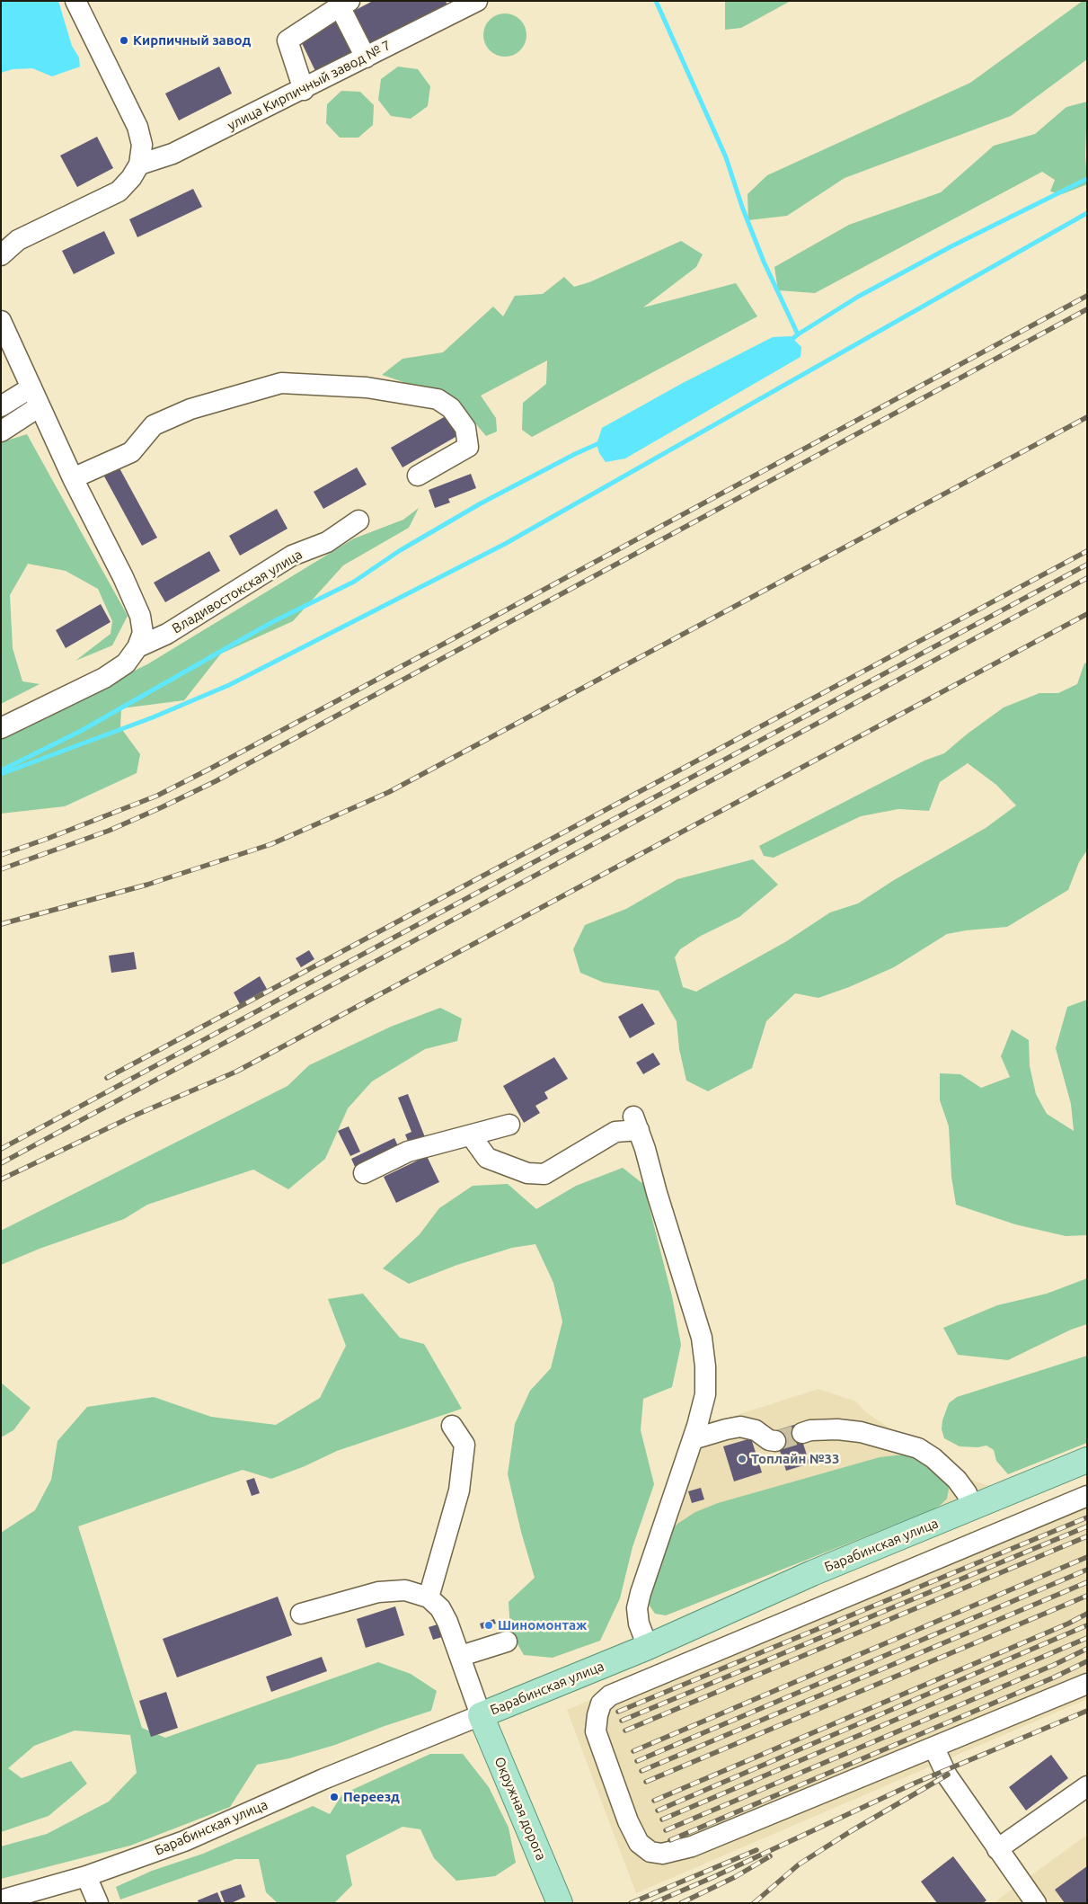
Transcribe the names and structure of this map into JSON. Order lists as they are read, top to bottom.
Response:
{
  "streets": {
    "main road": ["Барабинская улица", "Окружная дорога"],
    "street": ["улица Кирпичный завод № 7", "Владивостокская улица"]
  },
  "crossings": [
    ["Барабинская улица", "Окружная дорога"]
  ],
  "places": [
    "Кирпичный завод",
    "Топлайн №33",
    "Шиномонтаж",
    "Переезд"
  ]
}
